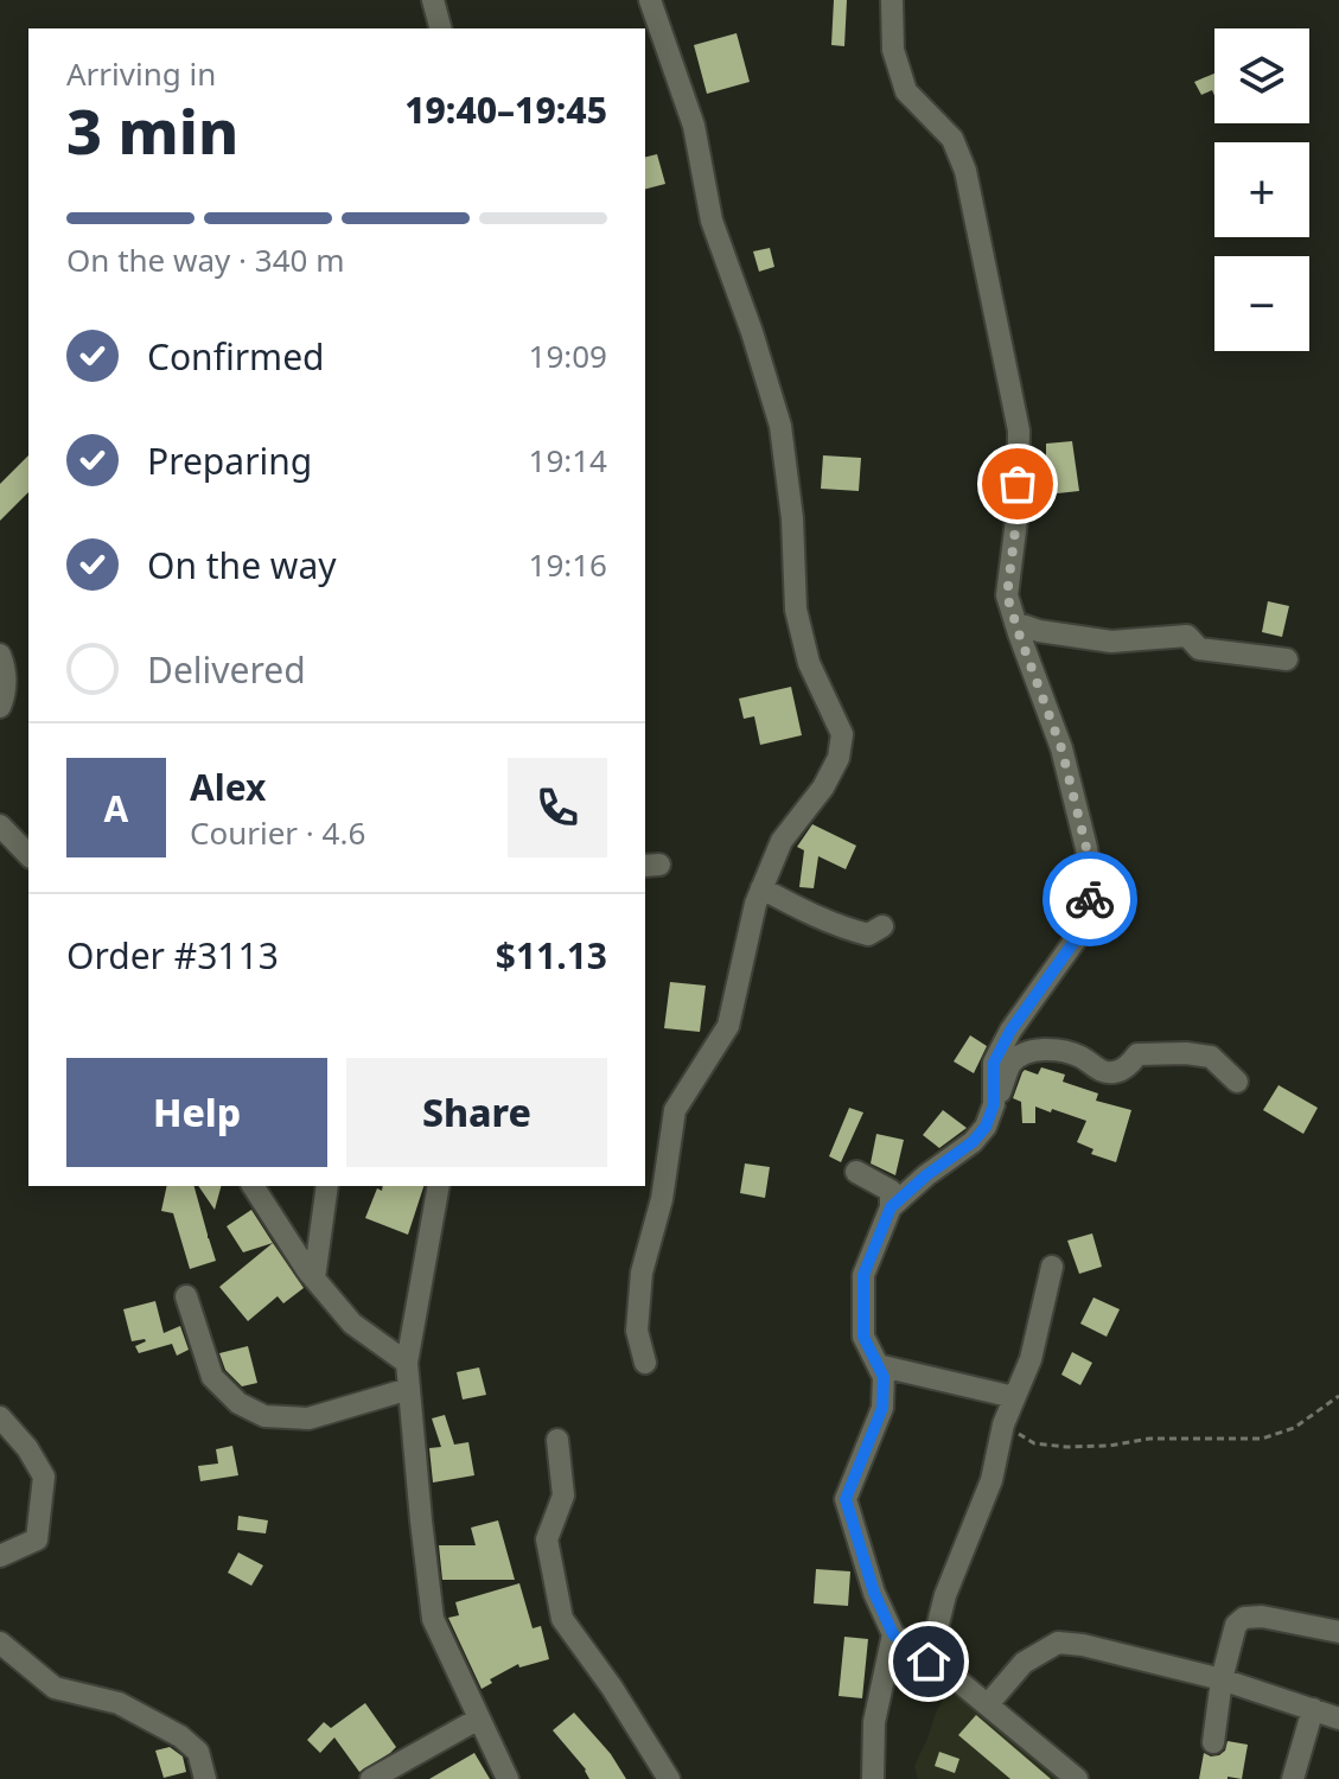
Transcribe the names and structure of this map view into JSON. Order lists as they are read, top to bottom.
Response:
{
  "page": {
    "map_buttons": ["+", "−"],
    "heading": ["3 min", "Arriving in", "19:40–19:45"],
    "panel": [
      "Alex",
      "Courier · 4.6",
      "Order #3113",
      "$11.13"
    ],
    "bar": "On the way · 340 m",
    "list": [
      ["Confirmed", "19:09"],
      ["Preparing", "19:14"],
      ["On the way", "19:16"],
      "Delivered"
    ],
    "round": "A",
    "buttons": ["Help", "Share"]
  }
}
